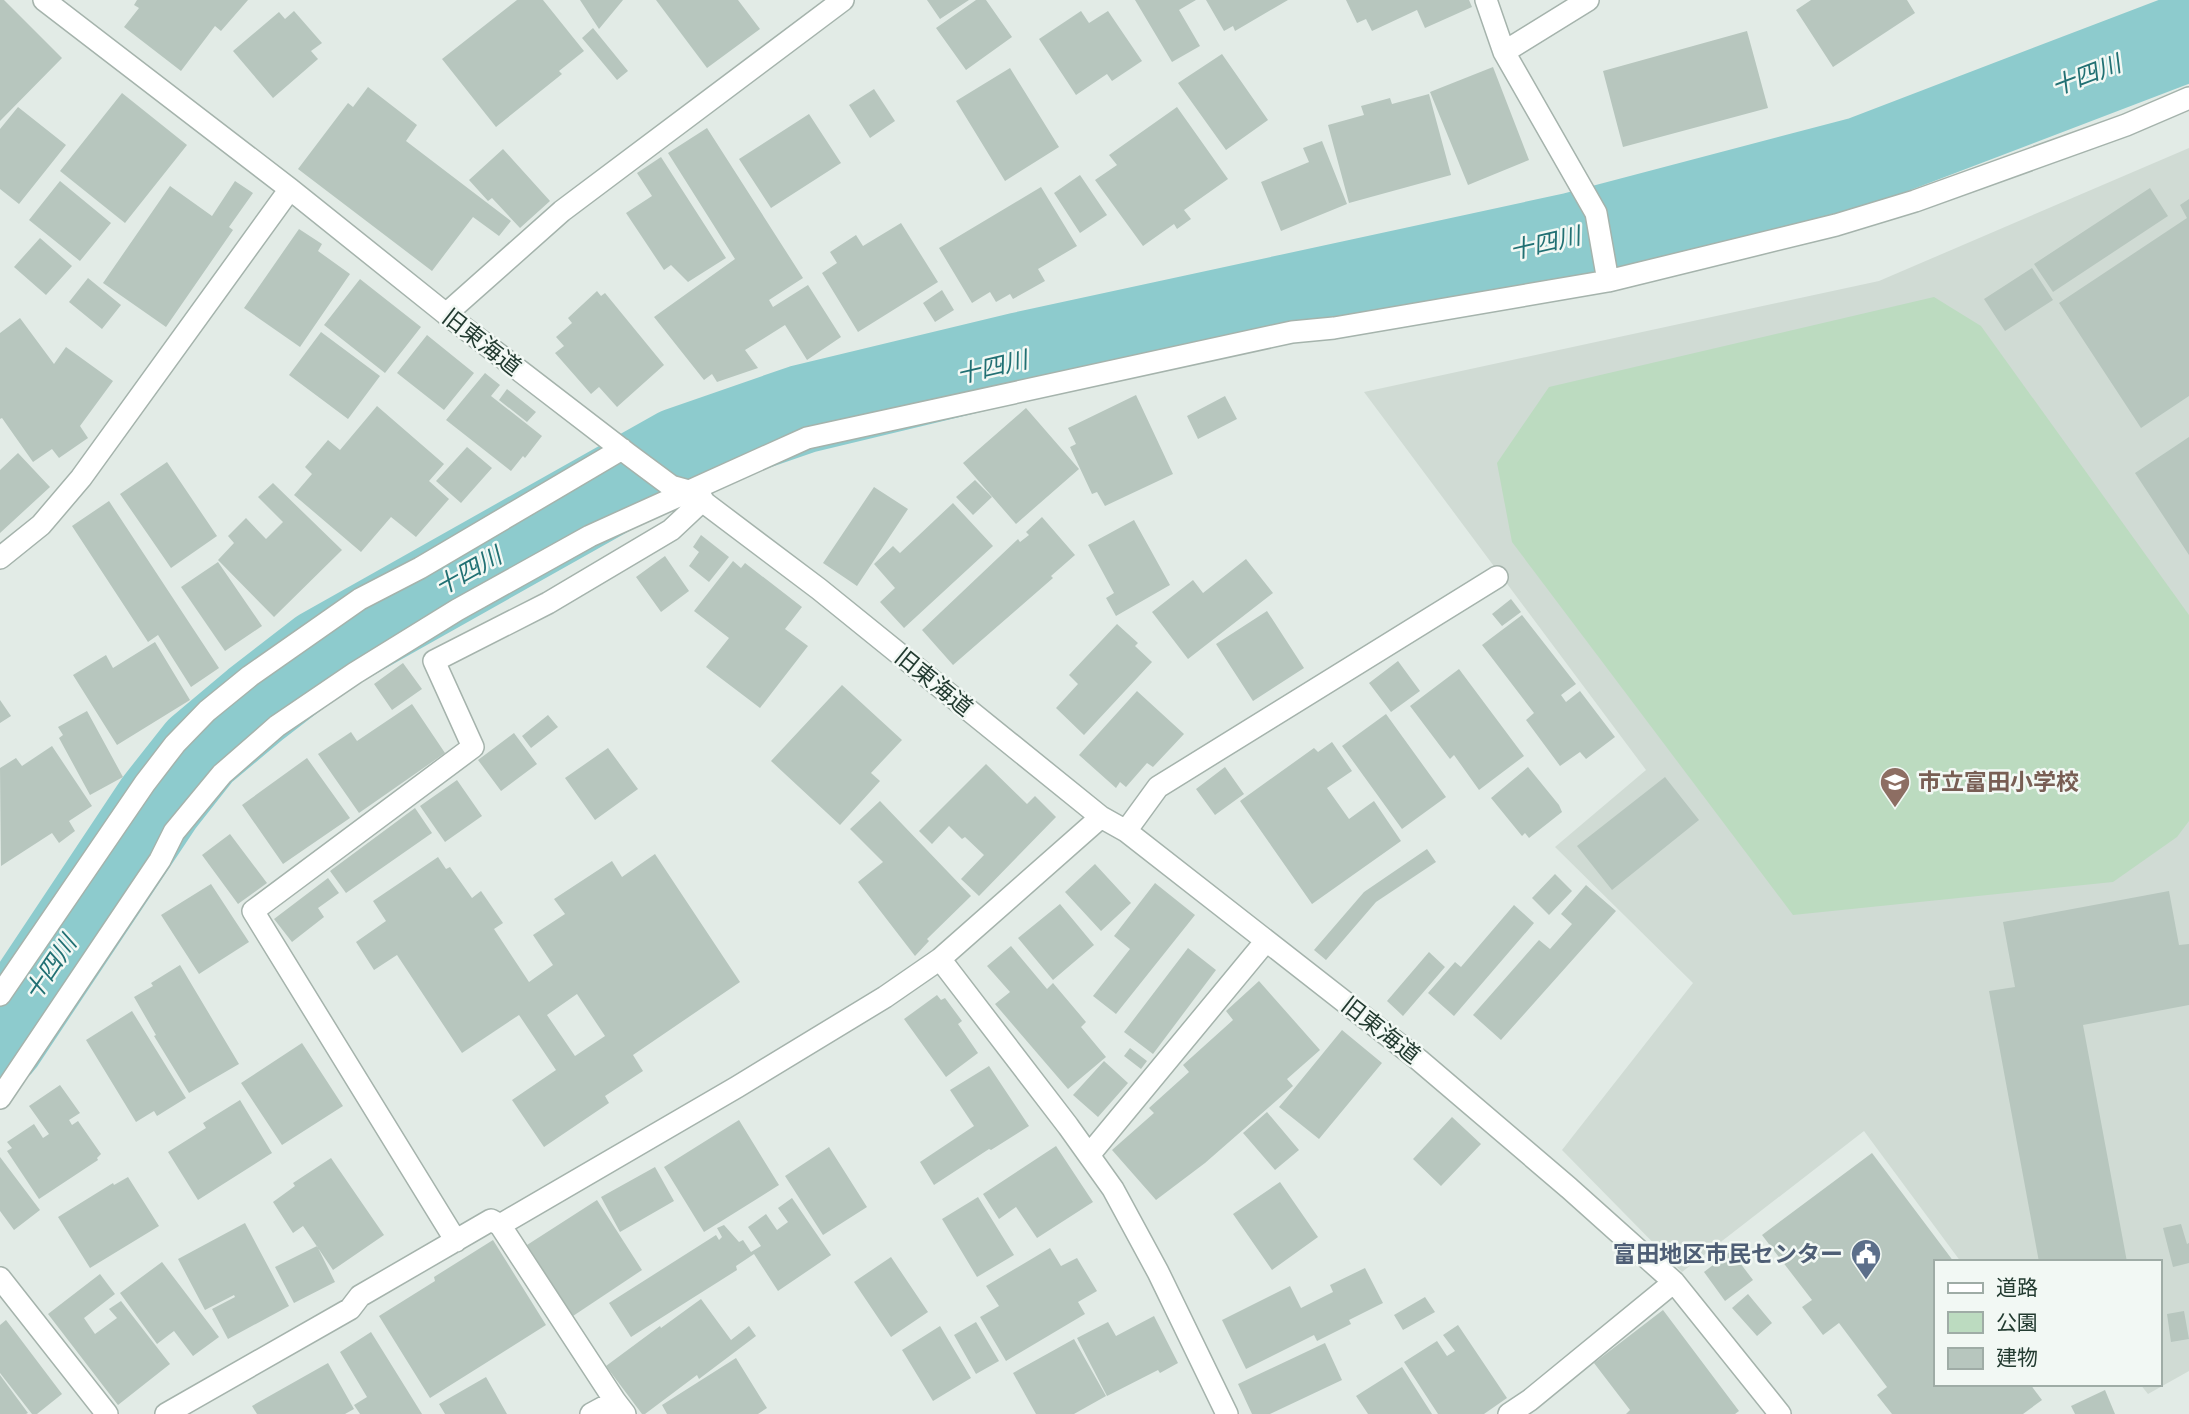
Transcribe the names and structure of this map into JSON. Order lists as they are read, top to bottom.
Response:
{
  "streets": {
    "street": ["旧東海道"]
  },
  "water": ["十四川"],
  "places": {
    "school or university": ["市立富田小学校"],
    "public building": ["富田地区市民センター"]
  },
  "legend": ["道路", "公園", "建物"]
}
